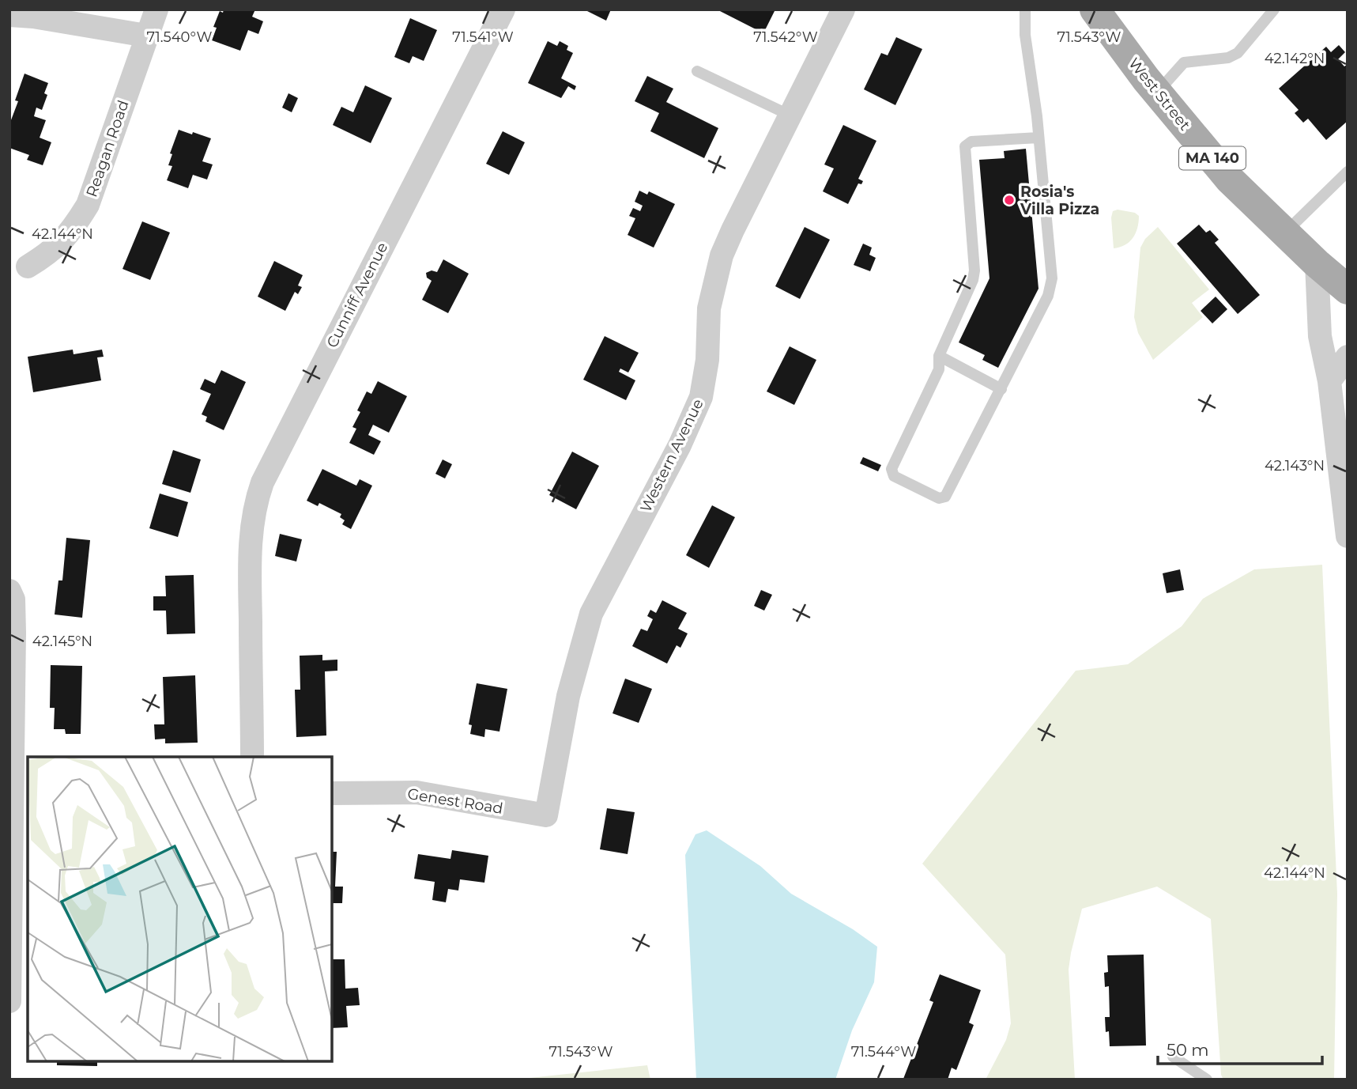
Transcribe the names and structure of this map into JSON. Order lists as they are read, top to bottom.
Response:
{
  "streets": {
    "main road": ["West Street", "MA 140"],
    "street": [
      "Reagan Road",
      "Cunniff Avenue",
      "Western Avenue",
      "Genest Road"
    ]
  },
  "crossings": [
    ["Western Avenue", "Genest Road"]
  ],
  "places": ["Rosia's Villa Pizza"],
  "scale_bar": "50 m",
  "coordinates": [
    "71.540°W",
    "71.541°W",
    "71.542°W",
    "71.543°W",
    "42.142°N",
    "42.144°N",
    "42.143°N",
    "42.145°N",
    "71.544°W"
  ]
}
